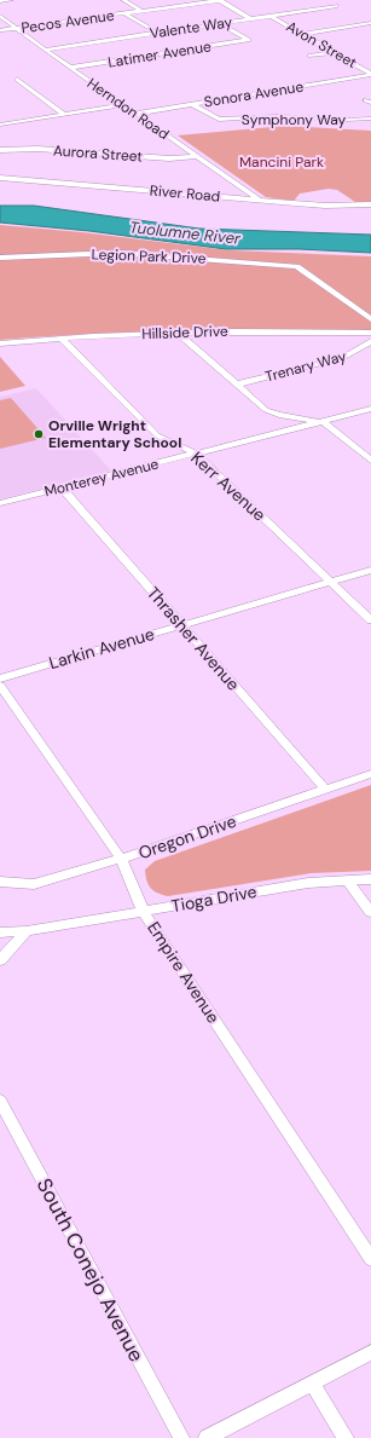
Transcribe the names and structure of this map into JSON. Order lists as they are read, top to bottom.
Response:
{
  "streets": {
    "street": [
      "Pecos Avenue",
      "Valente Way",
      "Avon Street",
      "Latimer Avenue",
      "Sonora Avenue",
      "Herndon Road",
      "Symphony Way",
      "Aurora Street",
      "River Road",
      "Legion Park Drive",
      "Hillside Drive",
      "Trenary Way",
      "Monterey Avenue",
      "Kerr Avenue",
      "Thrasher Avenue",
      "Larkin Avenue",
      "Oregon Drive",
      "Tioga Drive",
      "Empire Avenue",
      "South Conejo Avenue"
    ]
  },
  "crossings": [
    ["Pecos Avenue", "Herndon Road"],
    ["Valente Way", "Avon Street"],
    ["Valente Way", "Latimer Avenue"],
    ["Valente Way", "Herndon Road"],
    ["Avon Street", "Sonora Avenue"],
    ["Latimer Avenue", "Herndon Road"],
    ["Sonora Avenue", "Herndon Road"],
    ["Sonora Avenue", "Symphony Way"],
    ["Herndon Road", "Aurora Street"],
    ["Herndon Road", "River Road"],
    ["Hillside Drive", "Kerr Avenue"],
    ["Monterey Avenue", "Kerr Avenue"],
    ["Monterey Avenue", "Thrasher Avenue"],
    ["Kerr Avenue", "Larkin Avenue"],
    ["Thrasher Avenue", "Larkin Avenue"],
    ["Thrasher Avenue", "Oregon Drive"],
    ["Oregon Drive", "Empire Avenue"],
    ["Tioga Drive", "Empire Avenue"]
  ],
  "water": ["Tuolumne River"],
  "parks": ["Mancini Park"],
  "places": ["Orville Wright Elementary School"]
}
